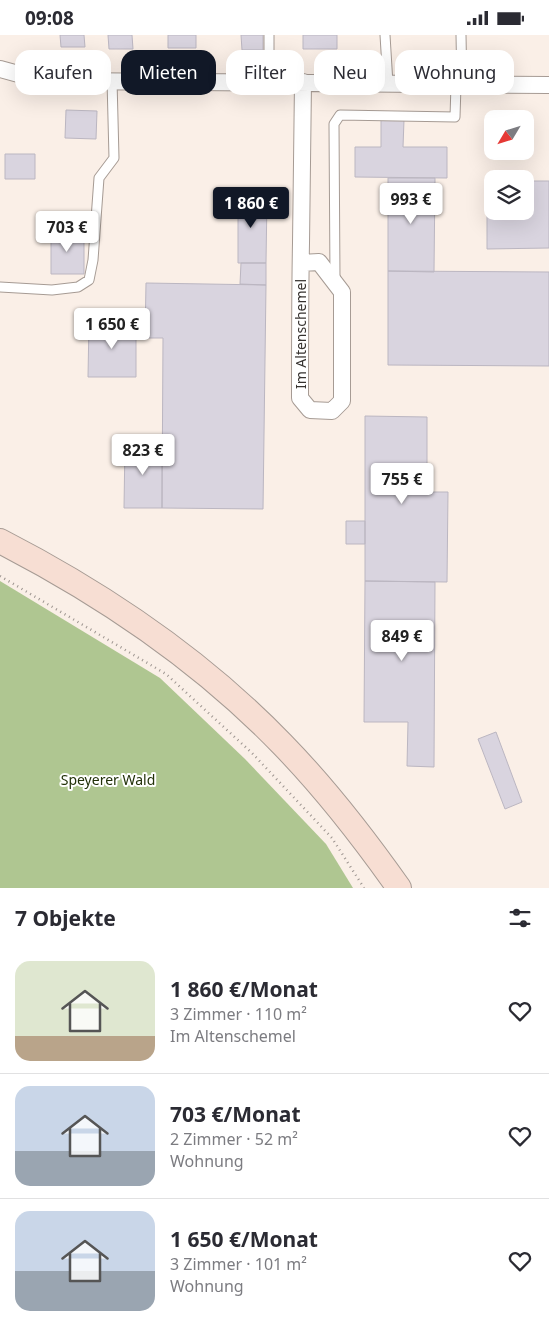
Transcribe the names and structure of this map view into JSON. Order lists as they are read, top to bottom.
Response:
{
  "streets": {
    "street": ["Im Altenschemel"]
  },
  "parks": ["Speyerer Wald"],
  "north": "bottom left",
  "page": {
    "status": "09:08",
    "chip": [
      "Kaufen",
      "Mieten",
      "Filter",
      "Neu",
      "Wohnung"
    ],
    "price": [
      "993 €",
      "1 860 €",
      "703 €",
      "1 650 €",
      "823 €",
      "755 €",
      "849 €"
    ],
    "heading": "7 Objekte",
    "list": [
      {
        "name": "1 860 €/Monat",
        "note": "3 Zimmer · 110 m² · Im Altenschemel"
      },
      {
        "name": "703 €/Monat",
        "note": "2 Zimmer · 52 m² · Wohnung"
      },
      {
        "name": "1 650 €/Monat",
        "note": "3 Zimmer · 101 m² · Wohnung"
      }
    ]
  }
}
